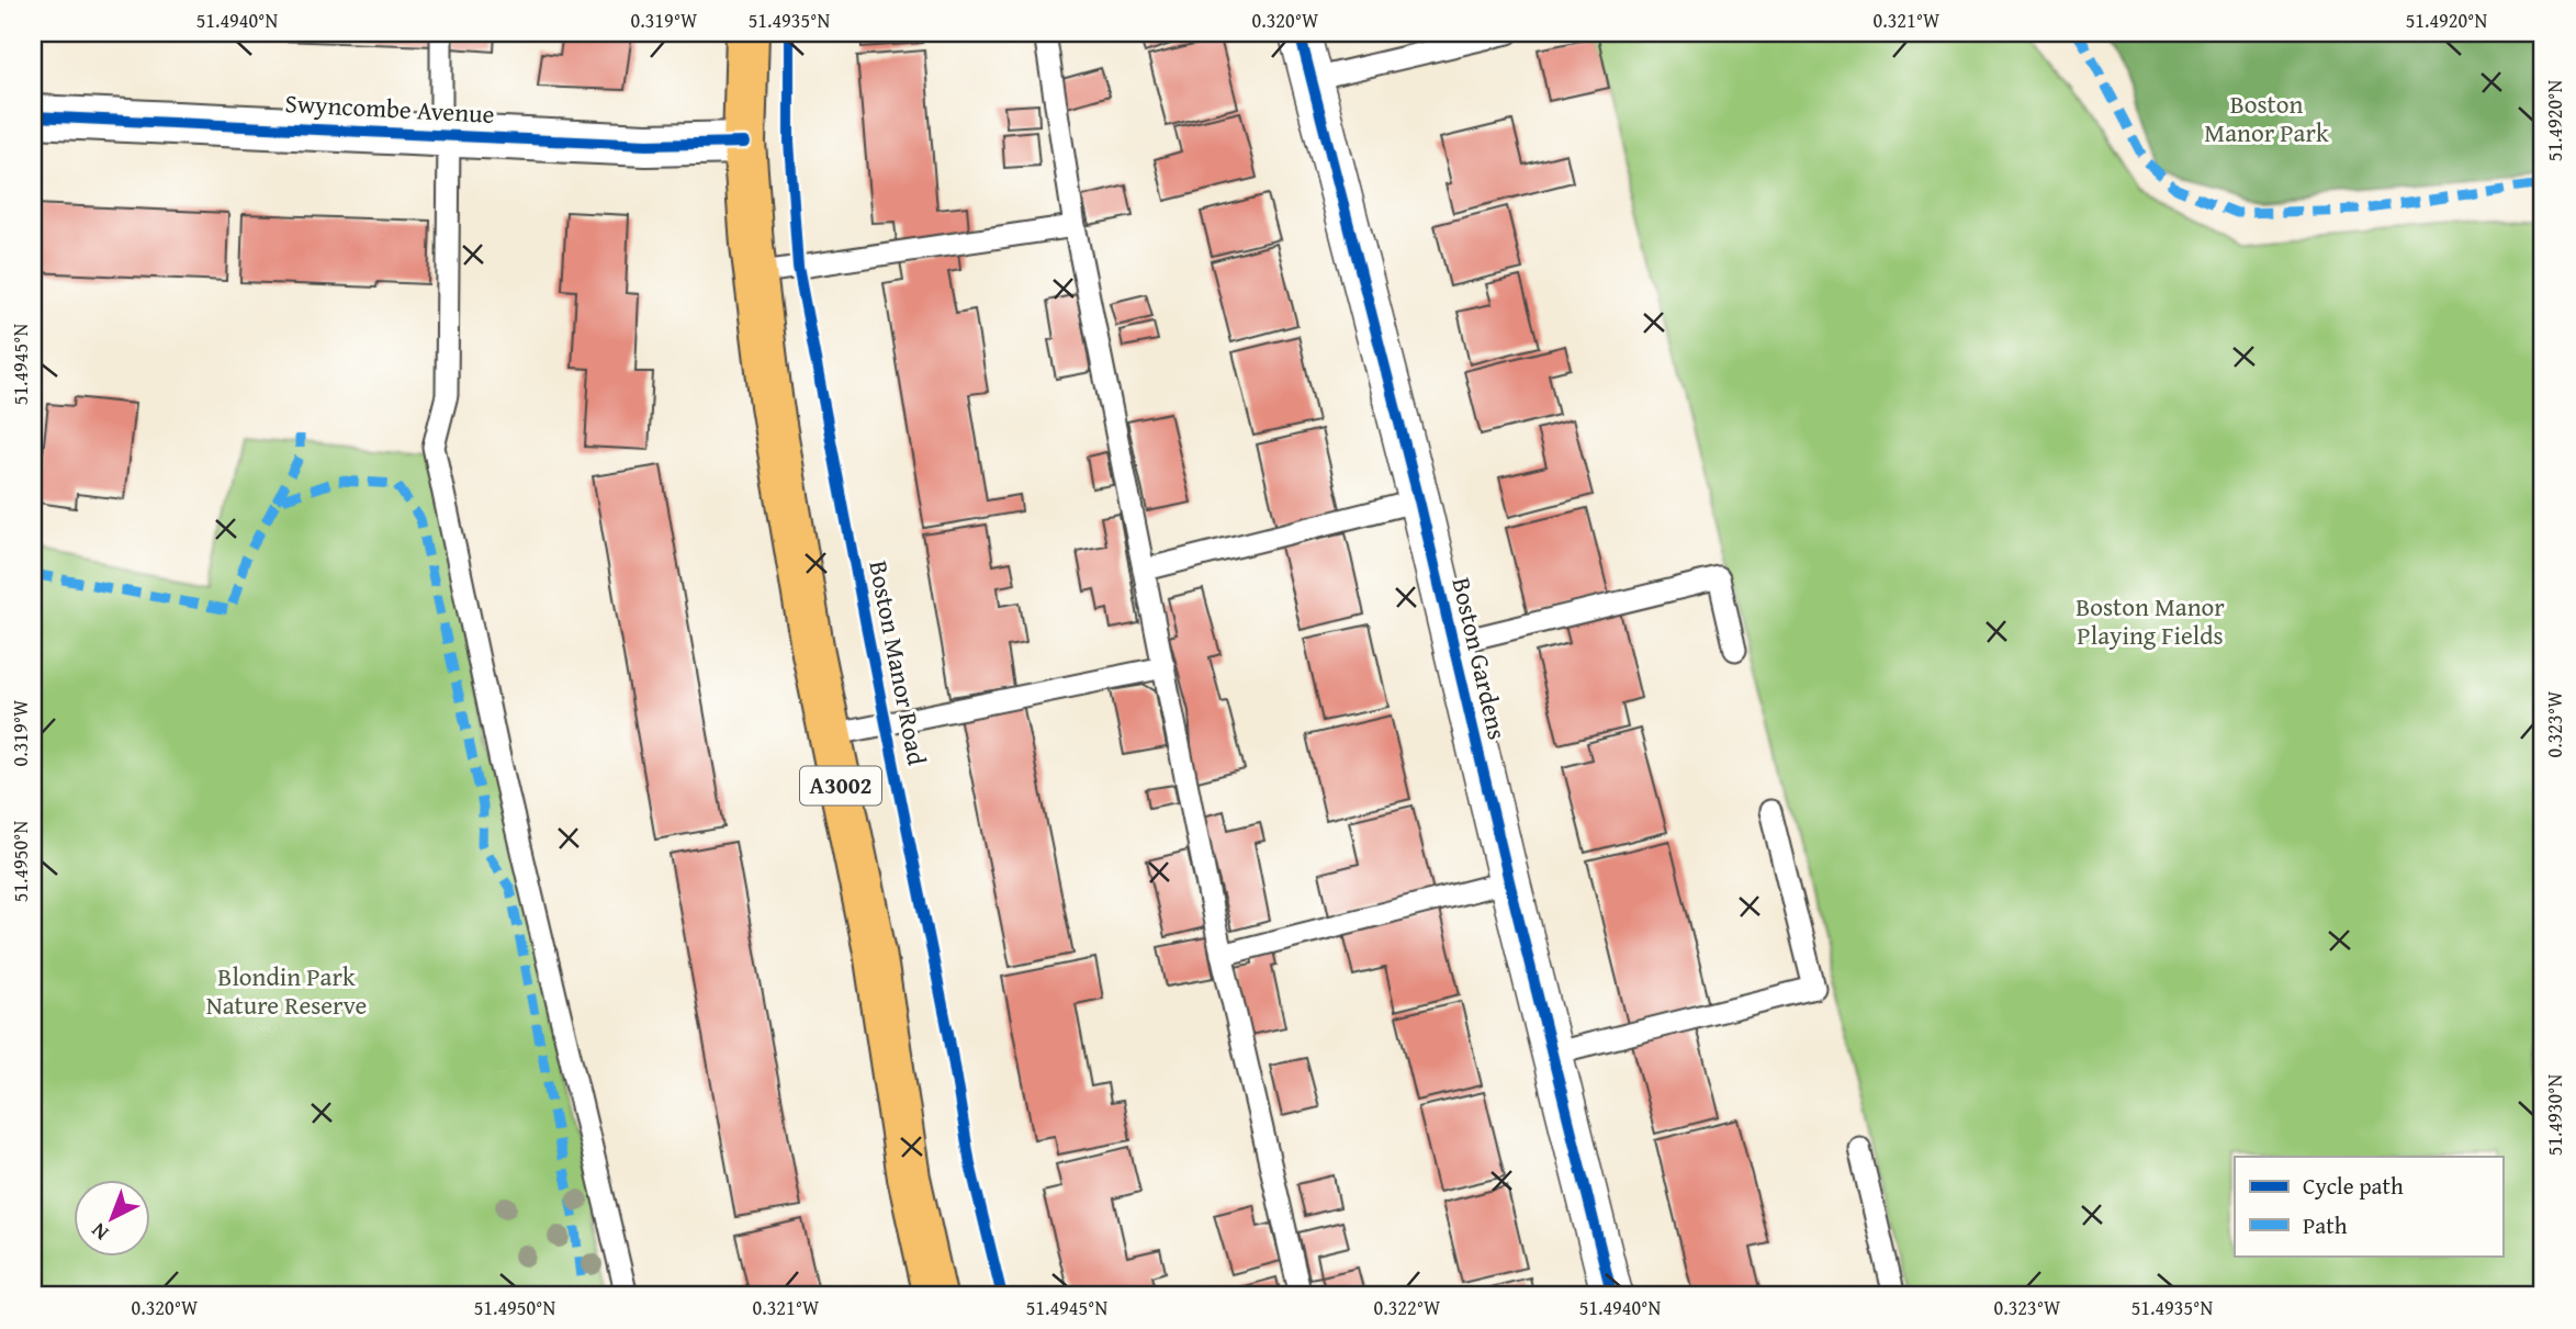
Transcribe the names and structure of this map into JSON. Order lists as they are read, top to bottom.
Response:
{
  "streets": {
    "main road": ["A3002"],
    "street": ["Swyncombe Avenue", "Boston Gardens"],
    "cycle path": ["Boston Manor Road"]
  },
  "crossings": [
    ["Swyncombe Avenue", "A3002"]
  ],
  "parks": ["Boston Manor Park", "Boston Manor Playing Fields", "Blondin Park Nature Reserve"],
  "legend": ["Cycle path", "Path"],
  "north": "bottom left",
  "coordinates": [
    "51.4940°N",
    "0.319°W",
    "51.4935°N",
    "0.320°W",
    "0.321°W",
    "51.4920°N",
    "51.4945°N",
    "0.323°W",
    "51.4950°N",
    "51.4930°N",
    "0.322°W"
  ]
}
